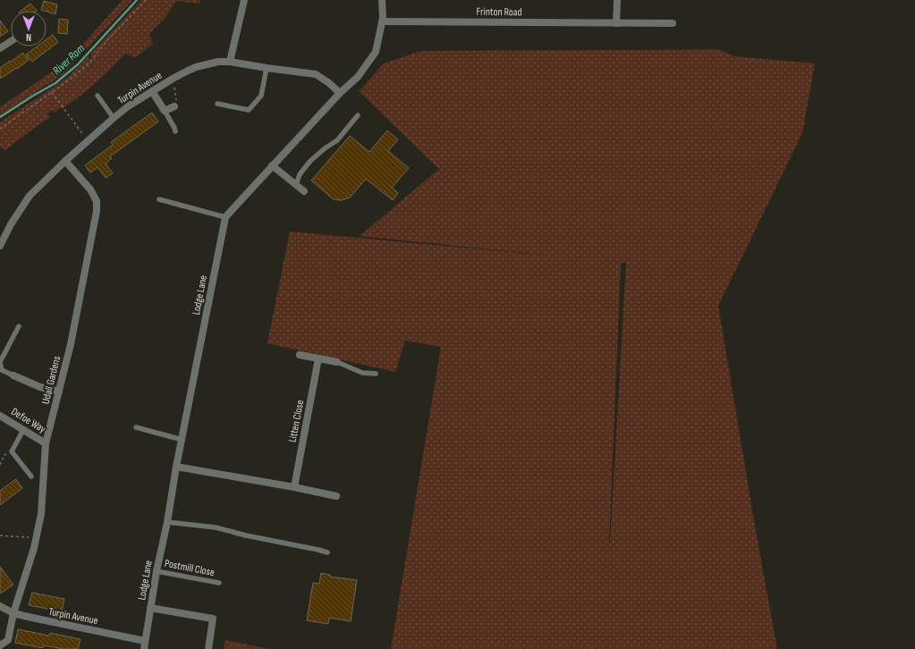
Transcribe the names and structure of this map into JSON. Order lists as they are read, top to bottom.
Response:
{
  "streets": {
    "street": [
      "Frinton Road",
      "Turpin Avenue",
      "Lodge Lane",
      "Udall Gardens",
      "Defoe Way",
      "Litten Close"
    ],
    "lane": ["Postmill Close"]
  },
  "crossings": [
    ["Frinton Road", "Lodge Lane"],
    ["Turpin Avenue", "Lodge Lane"],
    ["Turpin Avenue", "Udall Gardens"],
    ["Lodge Lane", "Postmill Close"],
    ["Udall Gardens", "Defoe Way"]
  ],
  "water": ["River Rom"],
  "north": "bottom"
}
